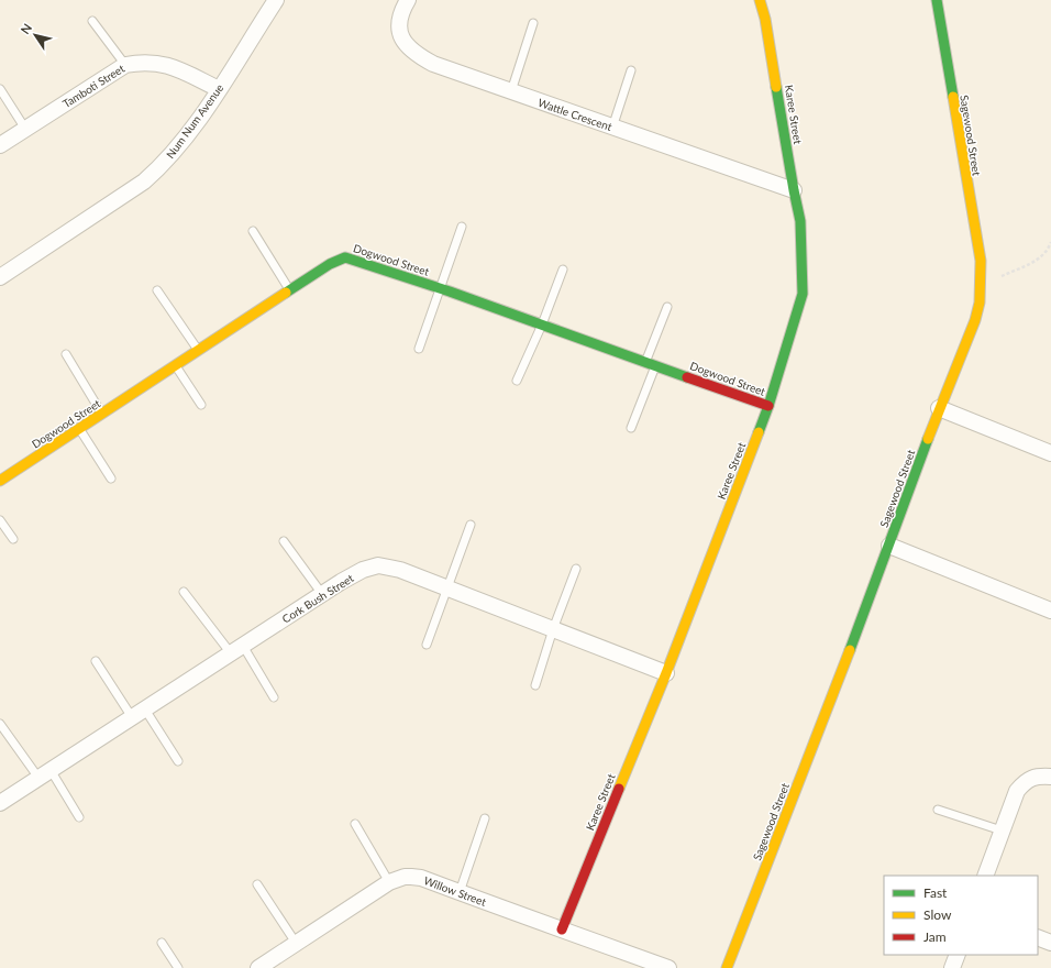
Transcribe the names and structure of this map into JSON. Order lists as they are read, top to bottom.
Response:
{
  "streets": {
    "street": [
      "Tamboti Street",
      "Wattle Crescent",
      "Karee Street",
      "Num Num Avenue",
      "Sagewood Street",
      "Dogwood Street",
      "Cork Bush Street",
      "Willow Street"
    ]
  },
  "crossings": [
    ["Tamboti Street", "Num Num Avenue"],
    ["Wattle Crescent", "Karee Street"],
    ["Karee Street", "Dogwood Street"],
    ["Karee Street", "Cork Bush Street"],
    ["Karee Street", "Willow Street"]
  ],
  "legend": ["Fast", "Slow", "Jam"],
  "north": "top left"
}
